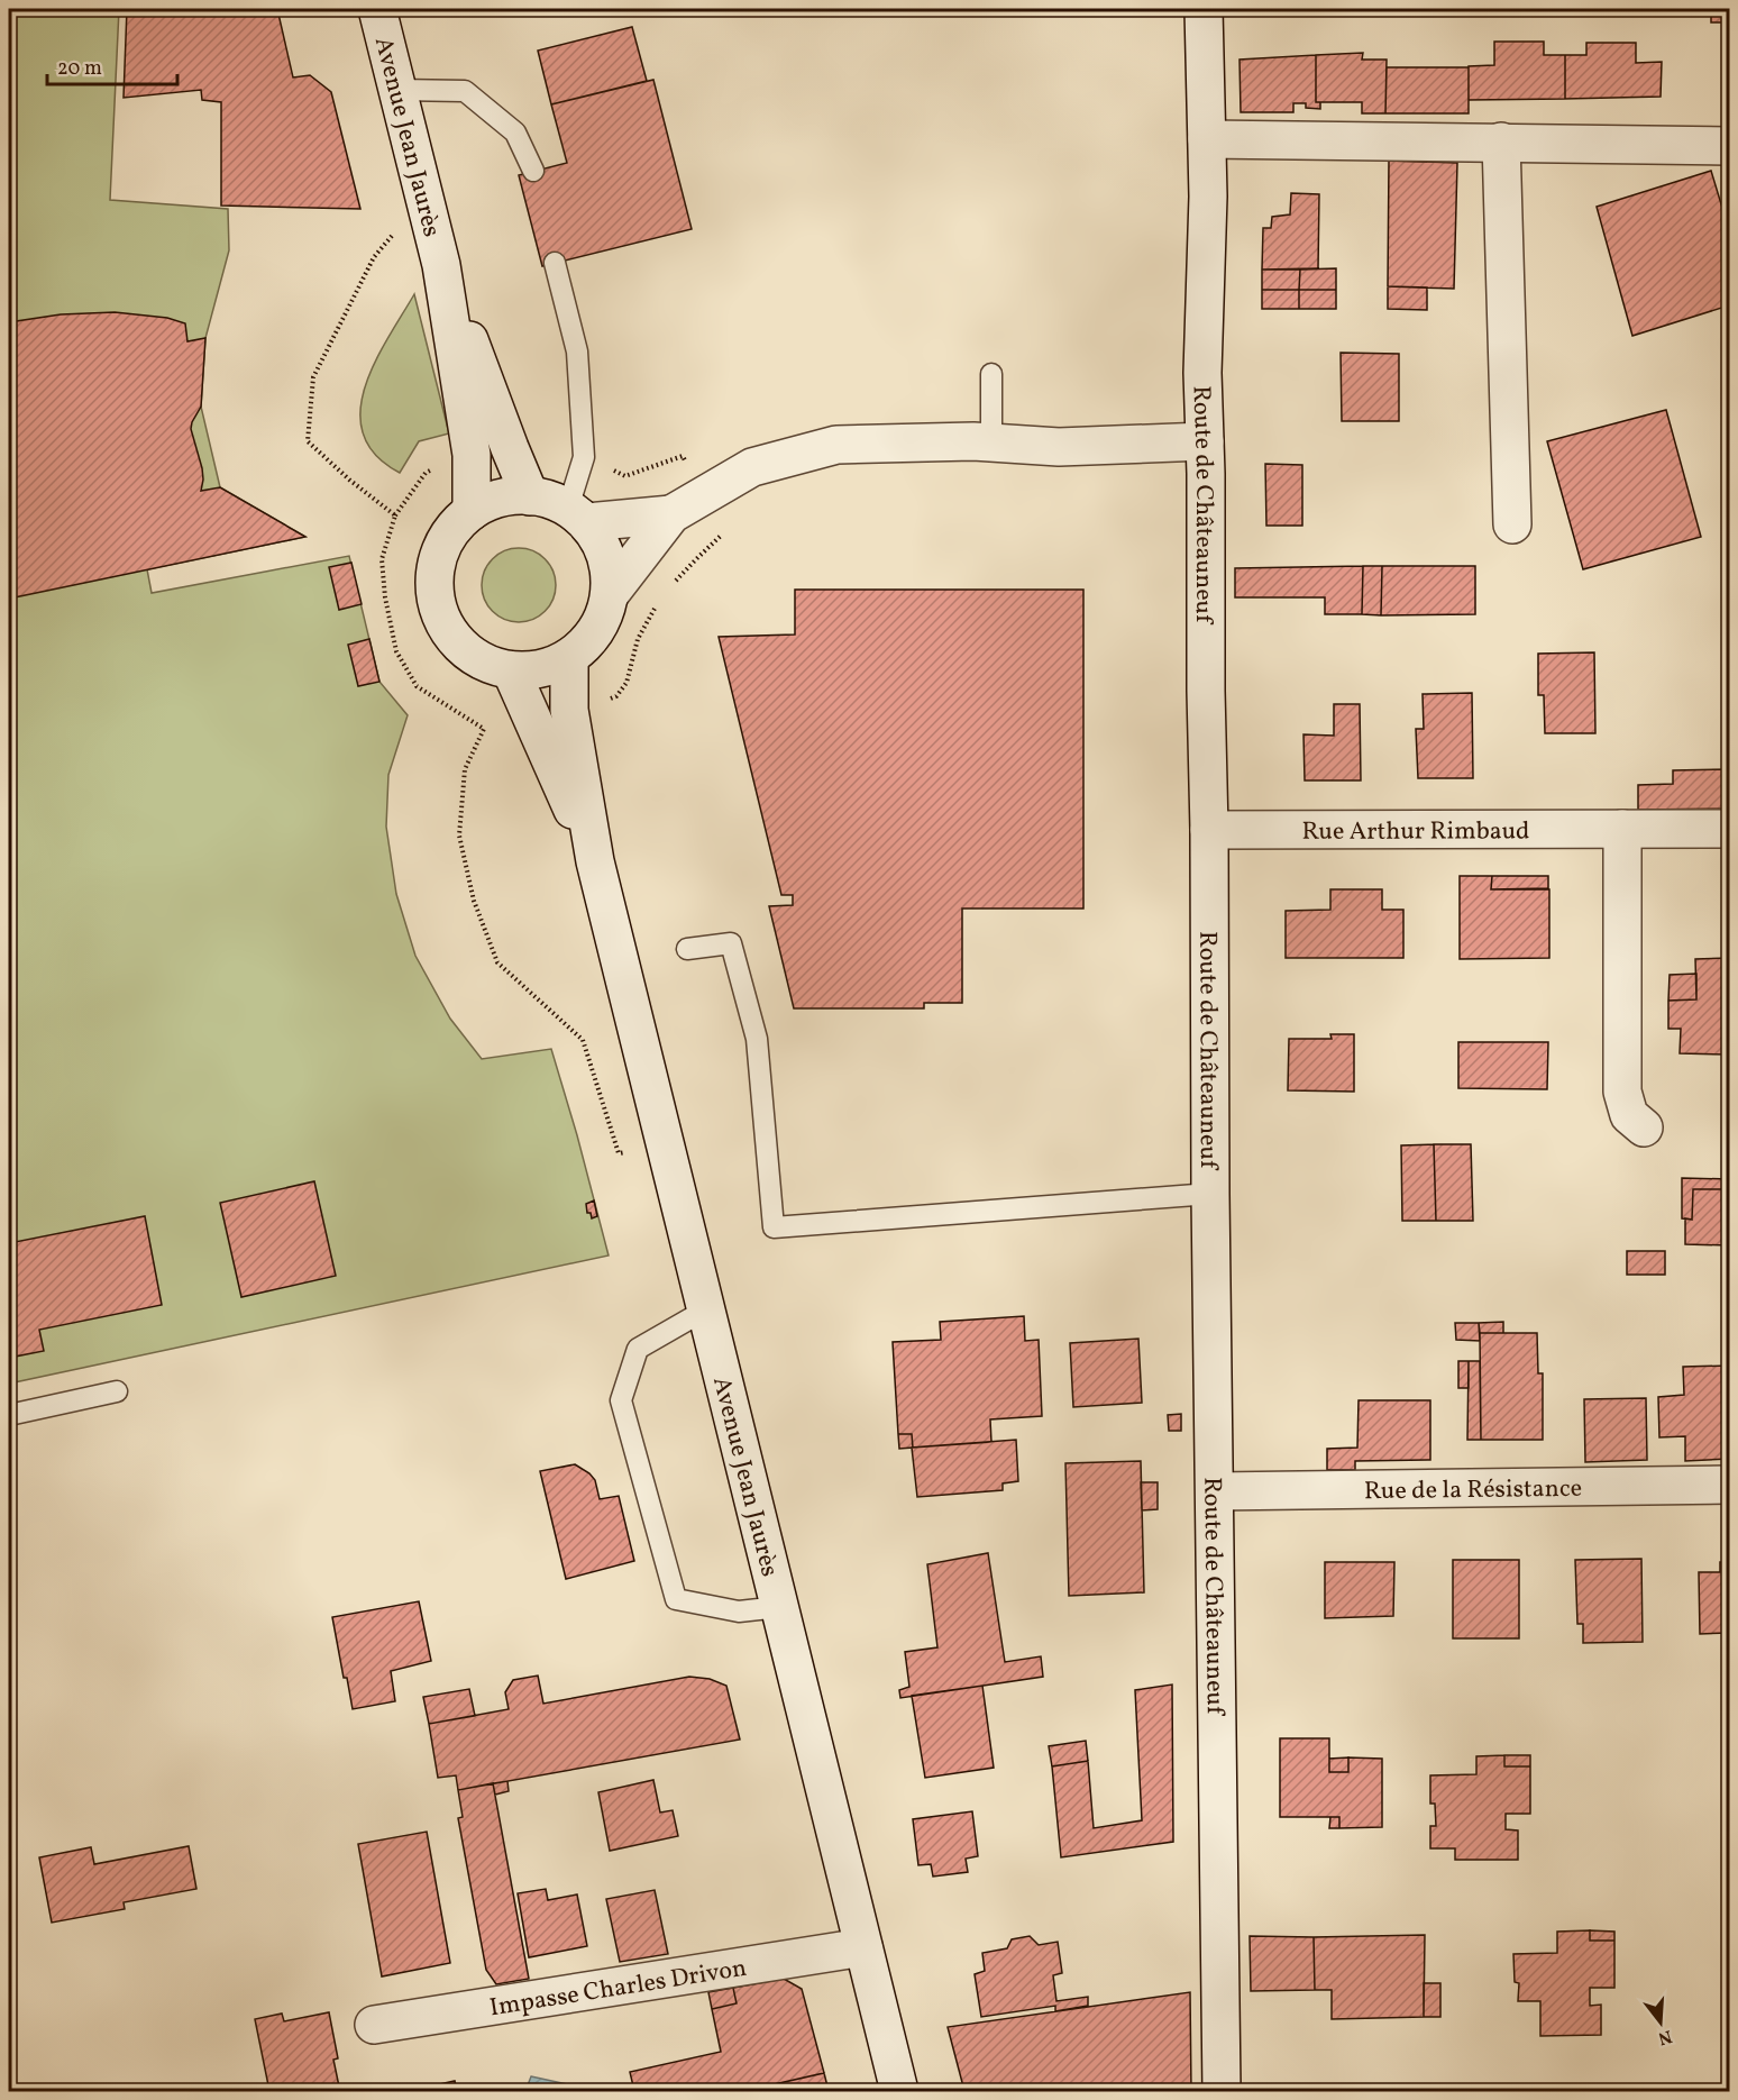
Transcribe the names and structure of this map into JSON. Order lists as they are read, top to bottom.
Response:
{
  "streets": {
    "main road": [
      "Avenue Jean Jaurès",
      "Route de Châteauneuf",
      "Rue Arthur Rimbaud",
      "Rue de la Résistance",
      "Impasse Charles Drivon"
    ]
  },
  "crossings": [
    ["Avenue Jean Jaurès", "Impasse Charles Drivon"],
    ["Route de Châteauneuf", "Rue Arthur Rimbaud"],
    ["Route de Châteauneuf", "Rue de la Résistance"]
  ],
  "scale_bar": "20 m",
  "north": "bottom"
}
